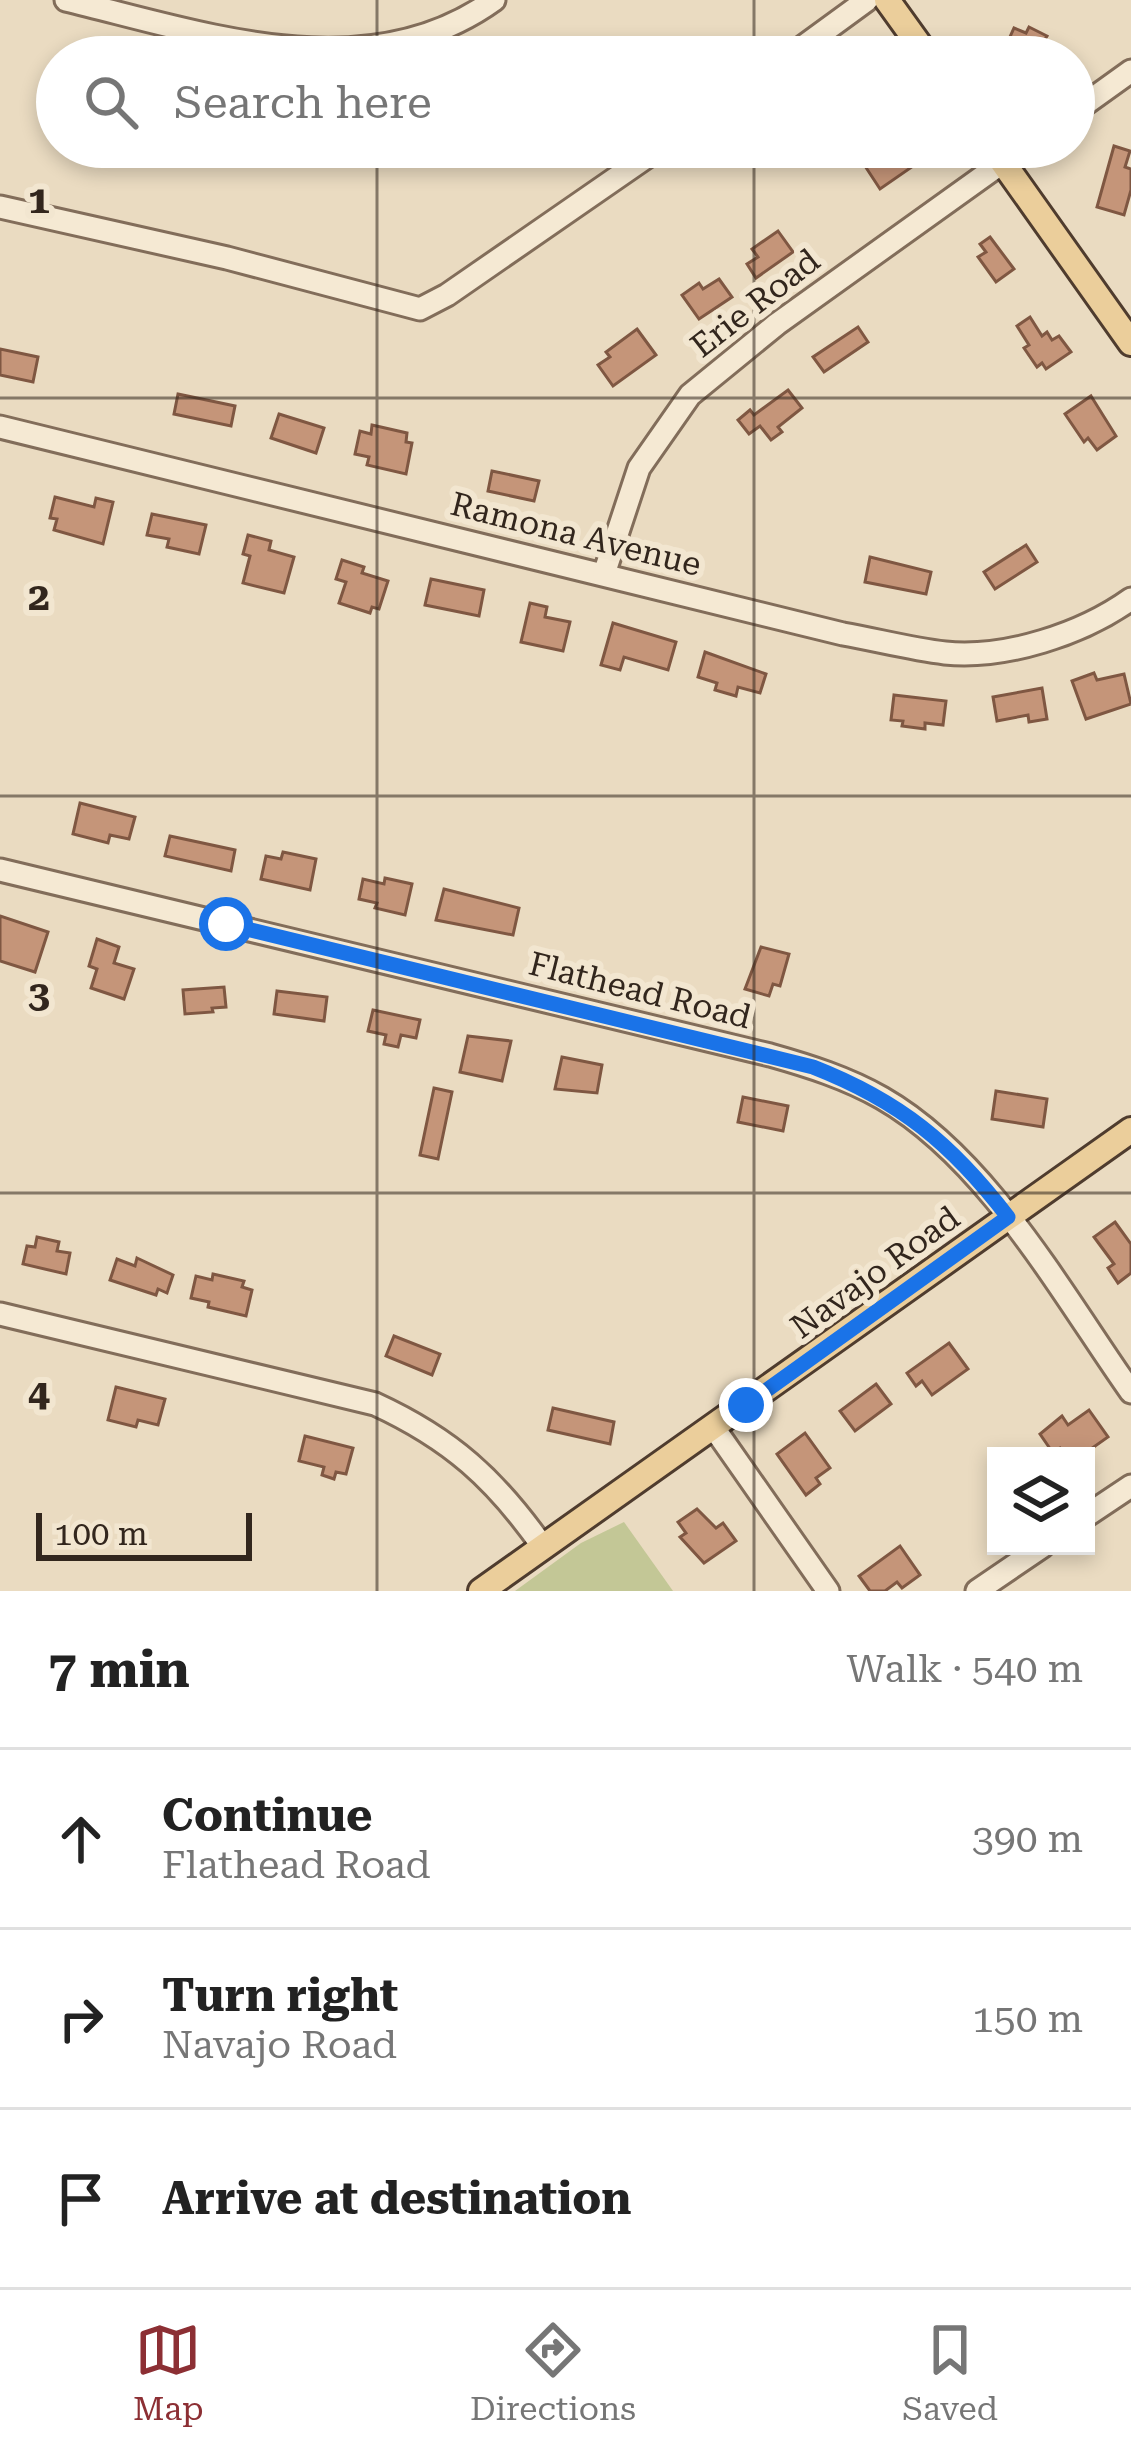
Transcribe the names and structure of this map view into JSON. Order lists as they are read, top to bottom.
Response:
{
  "streets": {
    "main road": ["Navajo Road"],
    "street": ["Erie Road", "Ramona Avenue", "Flathead Road"]
  },
  "crossings": [
    ["Erie Road", "Ramona Avenue"],
    ["Flathead Road", "Navajo Road"]
  ],
  "scale_bar": "100 m",
  "page": {
    "search": "Search here",
    "scale": "100 m",
    "heading": ["7 min", "Walk · 540 m"],
    "list": [
      ["Continue", "Flathead Road", "390 m"],
      ["Turn right", "Navajo Road", "150 m"],
      "Arrive at destination"
    ],
    "nav": ["Map", "Directions", "Saved"]
  },
  "grid": {
    "rows": [
      "1",
      "2",
      "3",
      "4"
    ]
  }
}
